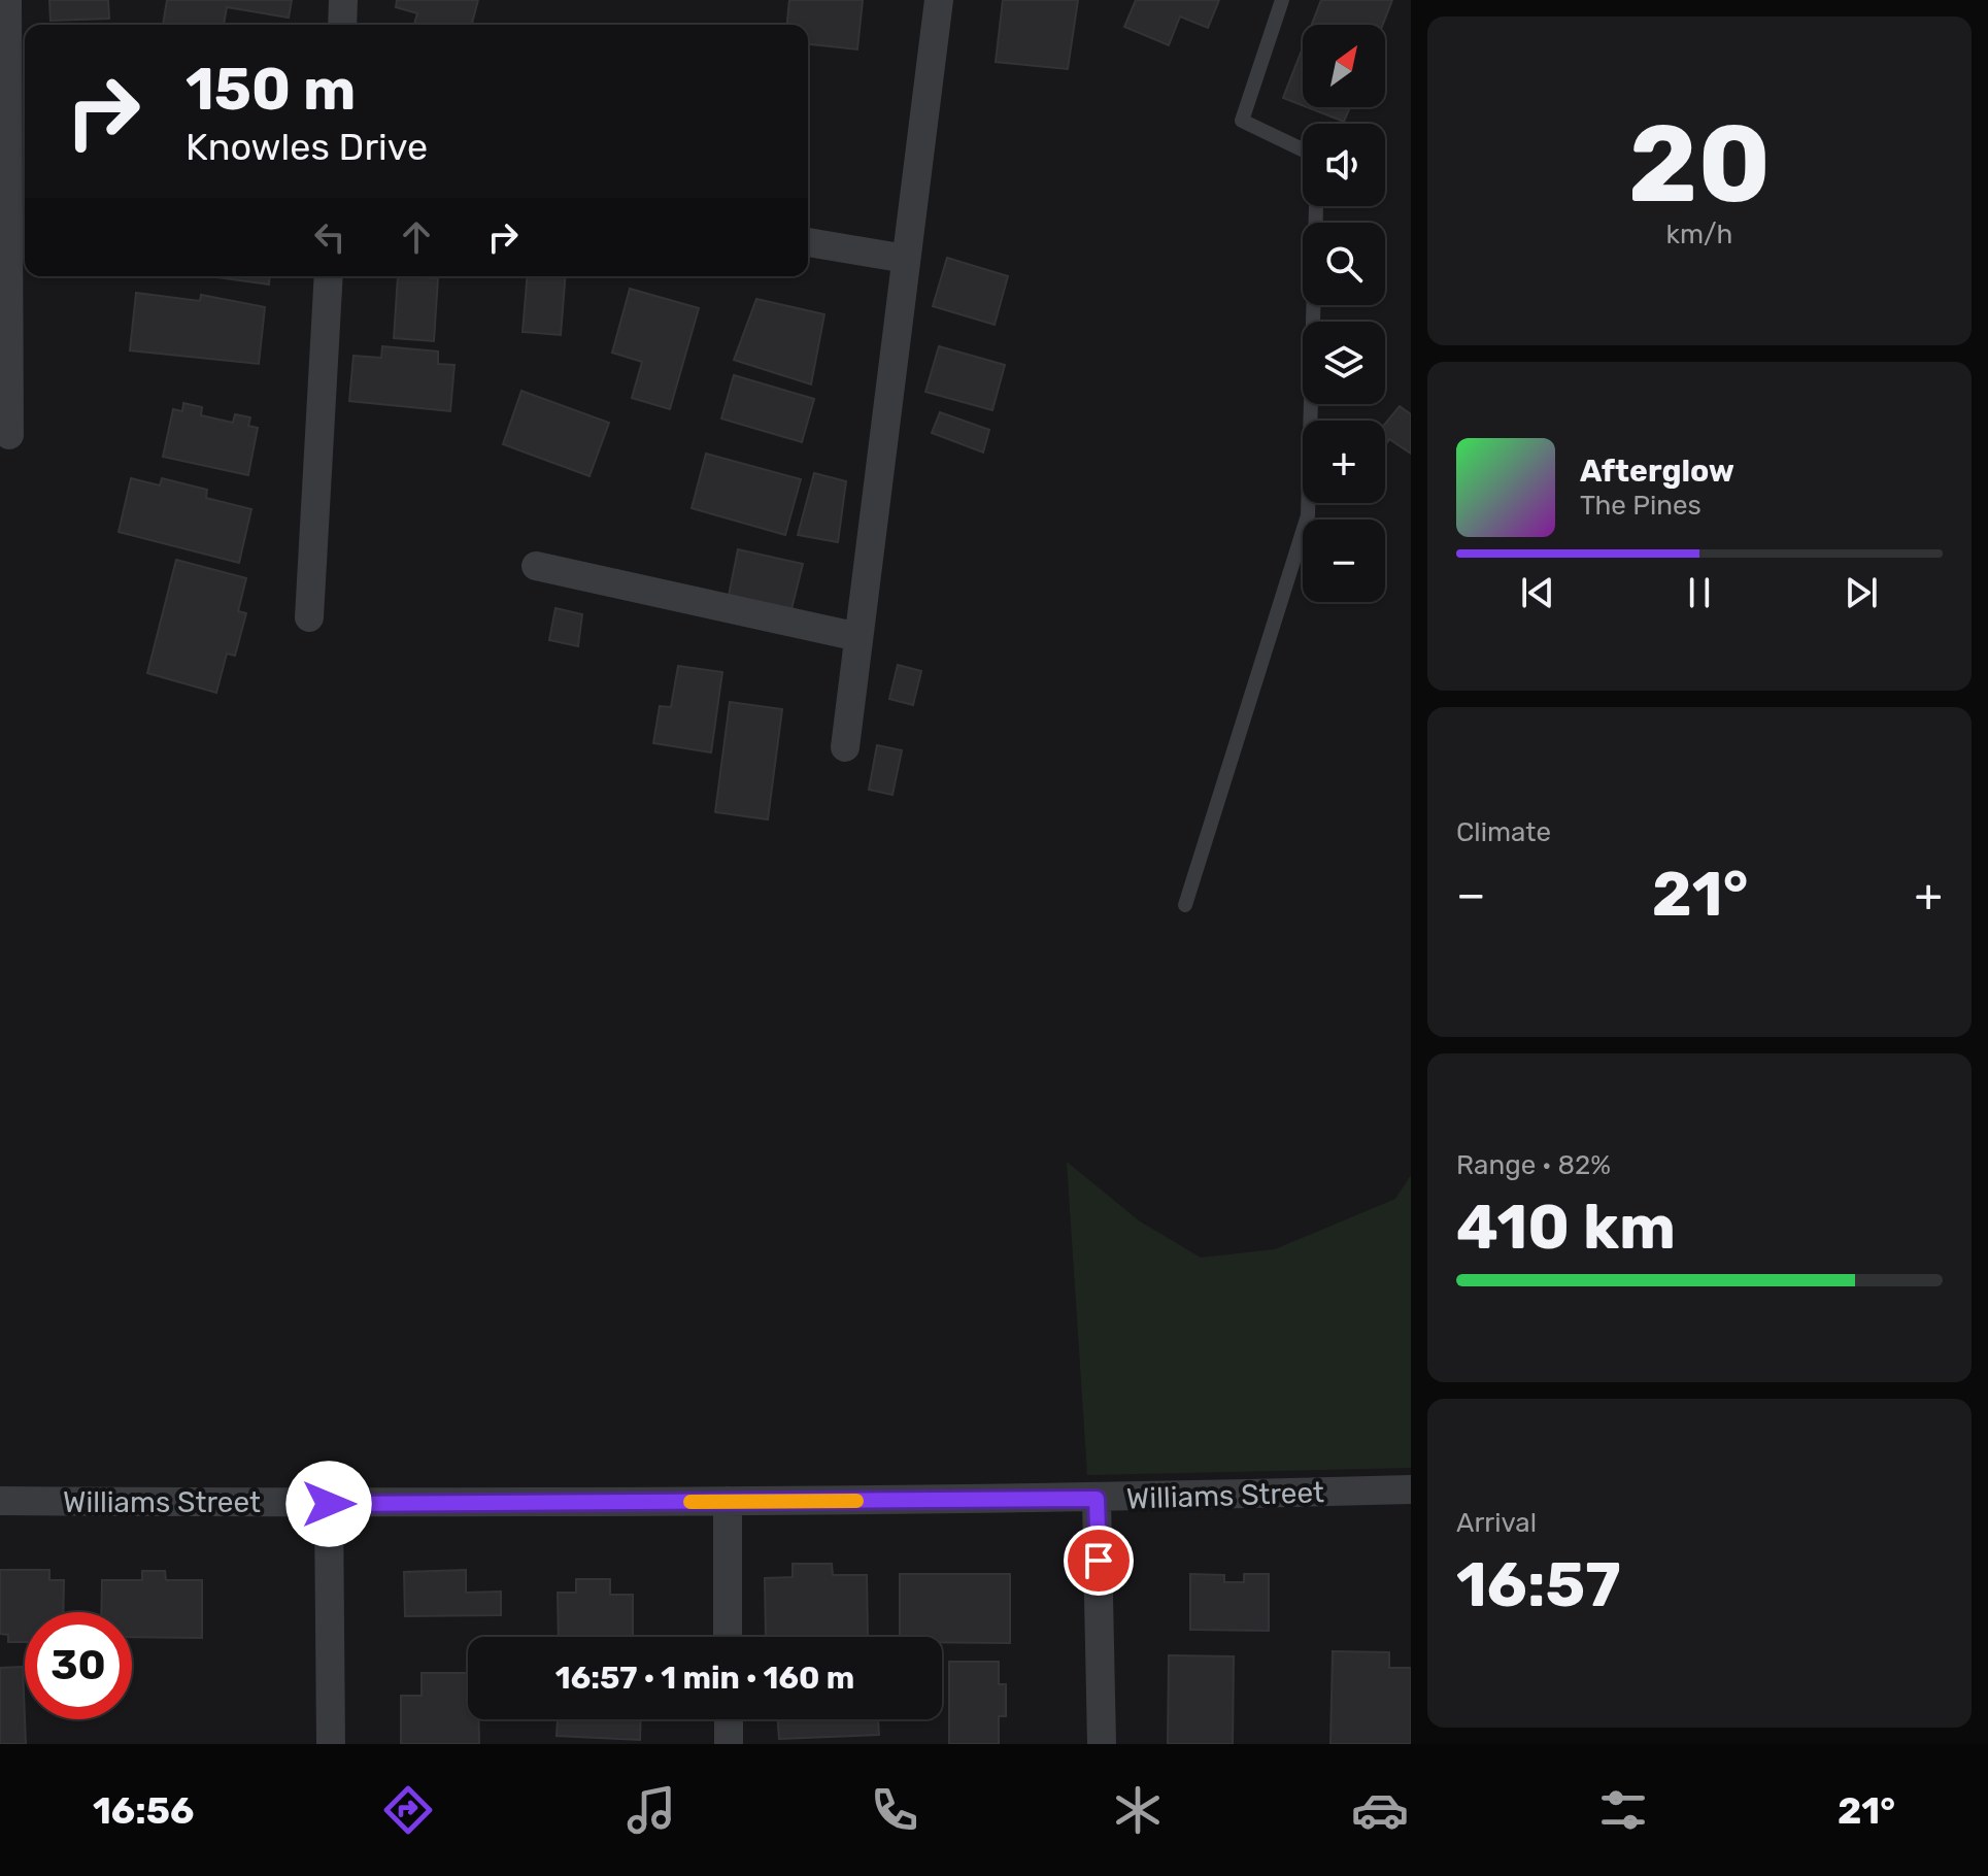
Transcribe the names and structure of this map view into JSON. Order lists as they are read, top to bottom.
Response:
{
  "streets": {
    "street": ["Williams Street"]
  },
  "north": "top right",
  "page": {
    "tile": [
      ["20", "km/h"],
      "Climate",
      ["Range · 82%", "410 km"],
      ["Arrival", "16:57"]
    ],
    "map_buttons": ["+", "−"],
    "turn": ["150 m", "Knowles Drive"],
    "song": ["Afterglow", "The Pines"],
    "heat": ["−", "21°", "+"],
    "limit": "30",
    "trip": "16:57 · 1 min · 160 m",
    "tabs": ["16:56", "21°"]
  }
}
